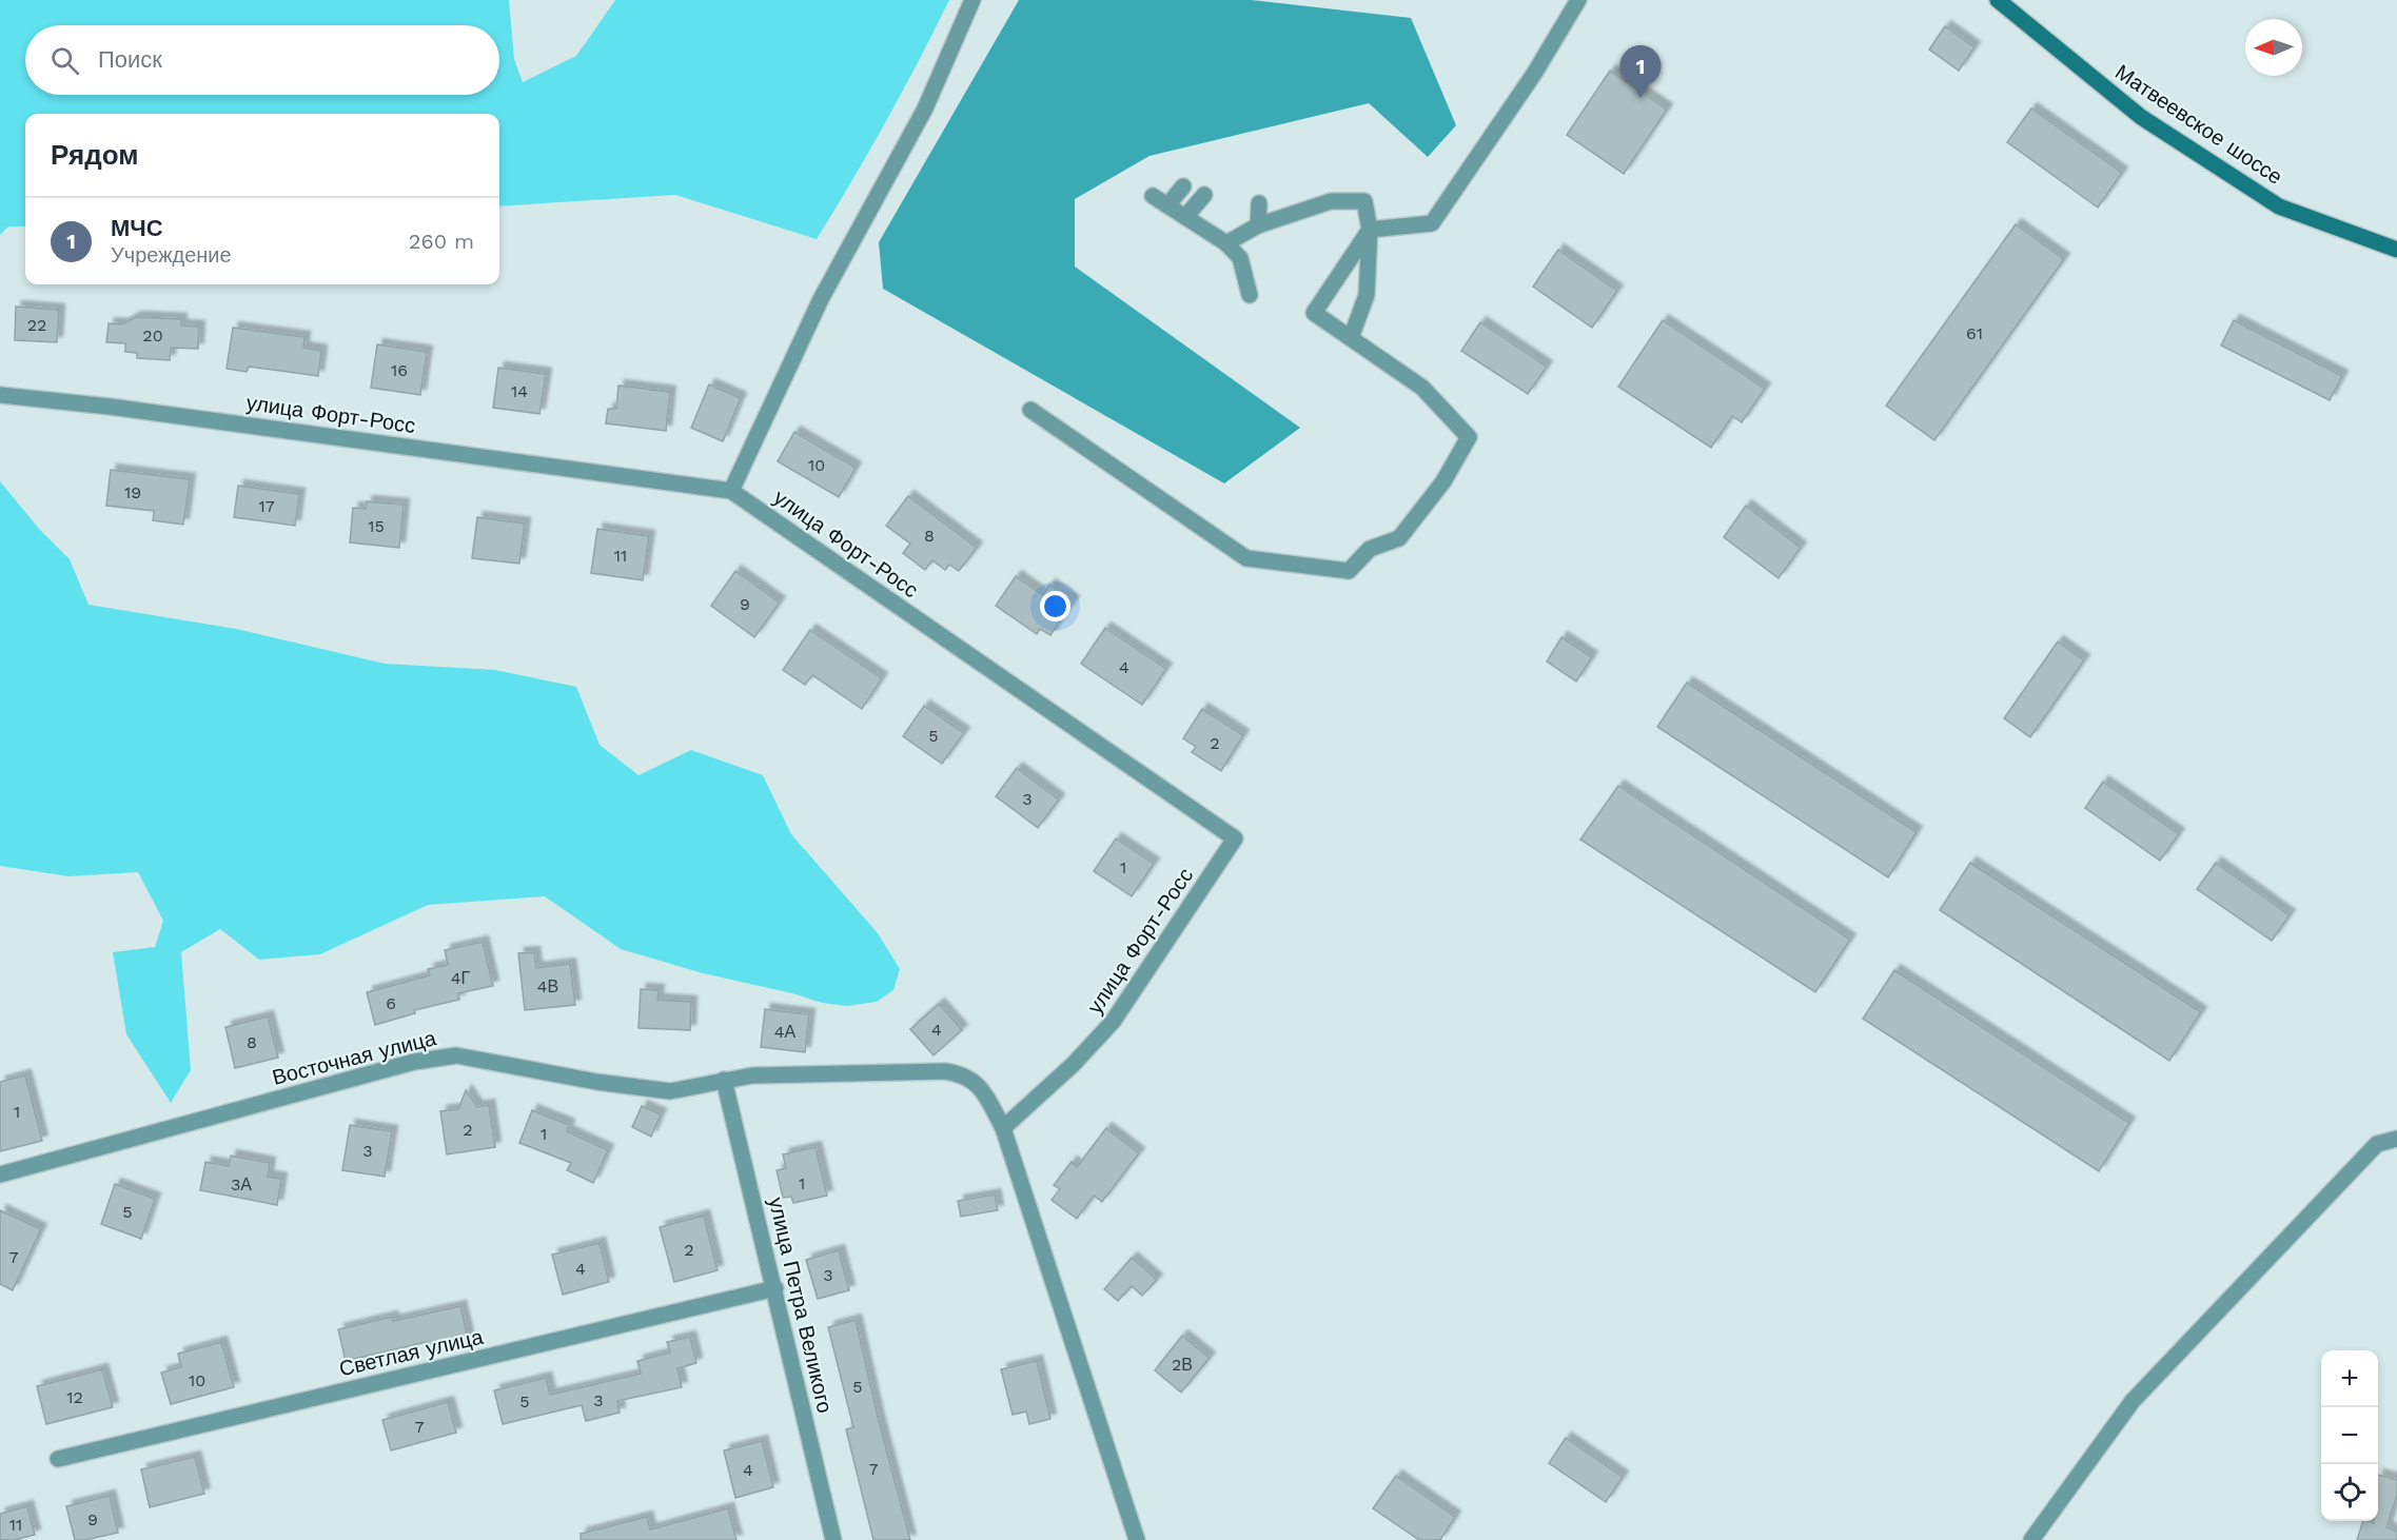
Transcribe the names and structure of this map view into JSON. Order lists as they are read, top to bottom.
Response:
{
  "streets": {
    "main road": ["Матвеевское шоссе"],
    "street": [
      "улица Форт-Росс",
      "Восточная улица",
      "улица Петра Великого",
      "Светлая улица"
    ]
  },
  "crossings": [
    ["улица Форт-Росс", "Восточная улица"],
    ["Восточная улица", "улица Петра Великого"],
    ["улица Петра Великого", "Светлая улица"]
  ],
  "house_numbers": [
    "22",
    "61",
    "20",
    "16",
    "14",
    "10",
    "19",
    "17",
    "15",
    "8",
    "11",
    "9",
    "4",
    "5",
    "2",
    "3",
    "1",
    "4Г",
    "4В",
    "6",
    "4",
    "4А",
    "8",
    "1",
    "2",
    "1",
    "3",
    "1",
    "3А",
    "5",
    "2",
    "7",
    "4",
    "3",
    "2В",
    "10",
    "5",
    "12",
    "3",
    "5",
    "7",
    "7",
    "4",
    "9",
    "11"
  ],
  "north": "left",
  "page": {
    "search": "Поиск",
    "pins": "1",
    "heading": "Рядом",
    "list": [
      {
        "mark": "1",
        "name": "МЧС",
        "note": "Учреждение",
        "value": "260 m"
      }
    ],
    "map_buttons": ["+", "−"]
  }
}
